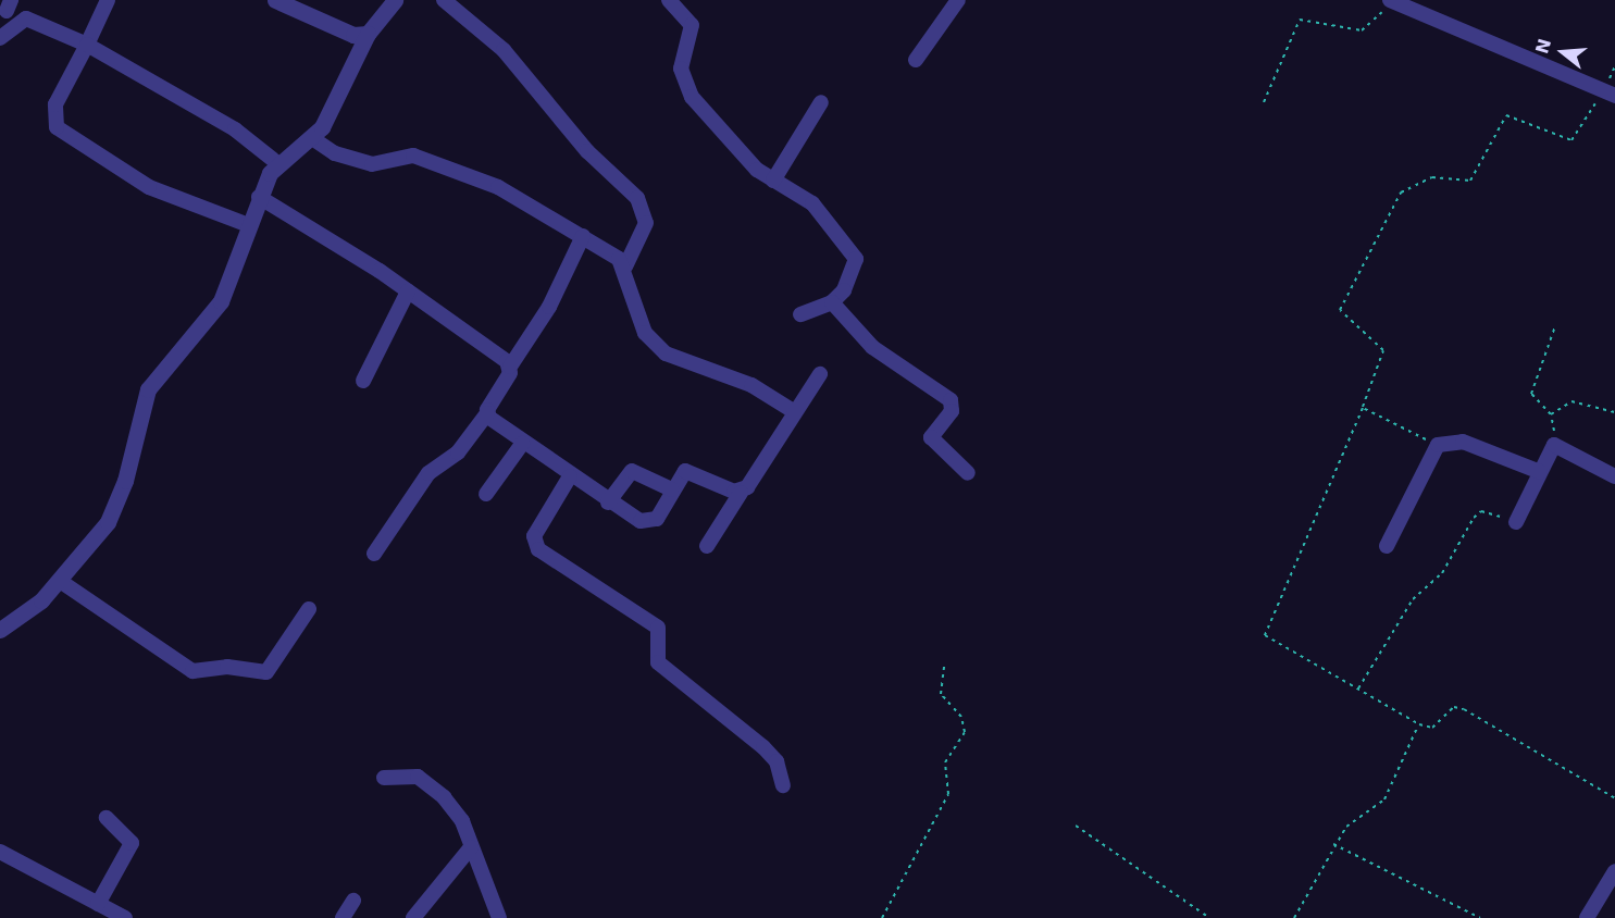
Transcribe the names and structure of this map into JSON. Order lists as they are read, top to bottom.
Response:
{
  "north": "left"
}
